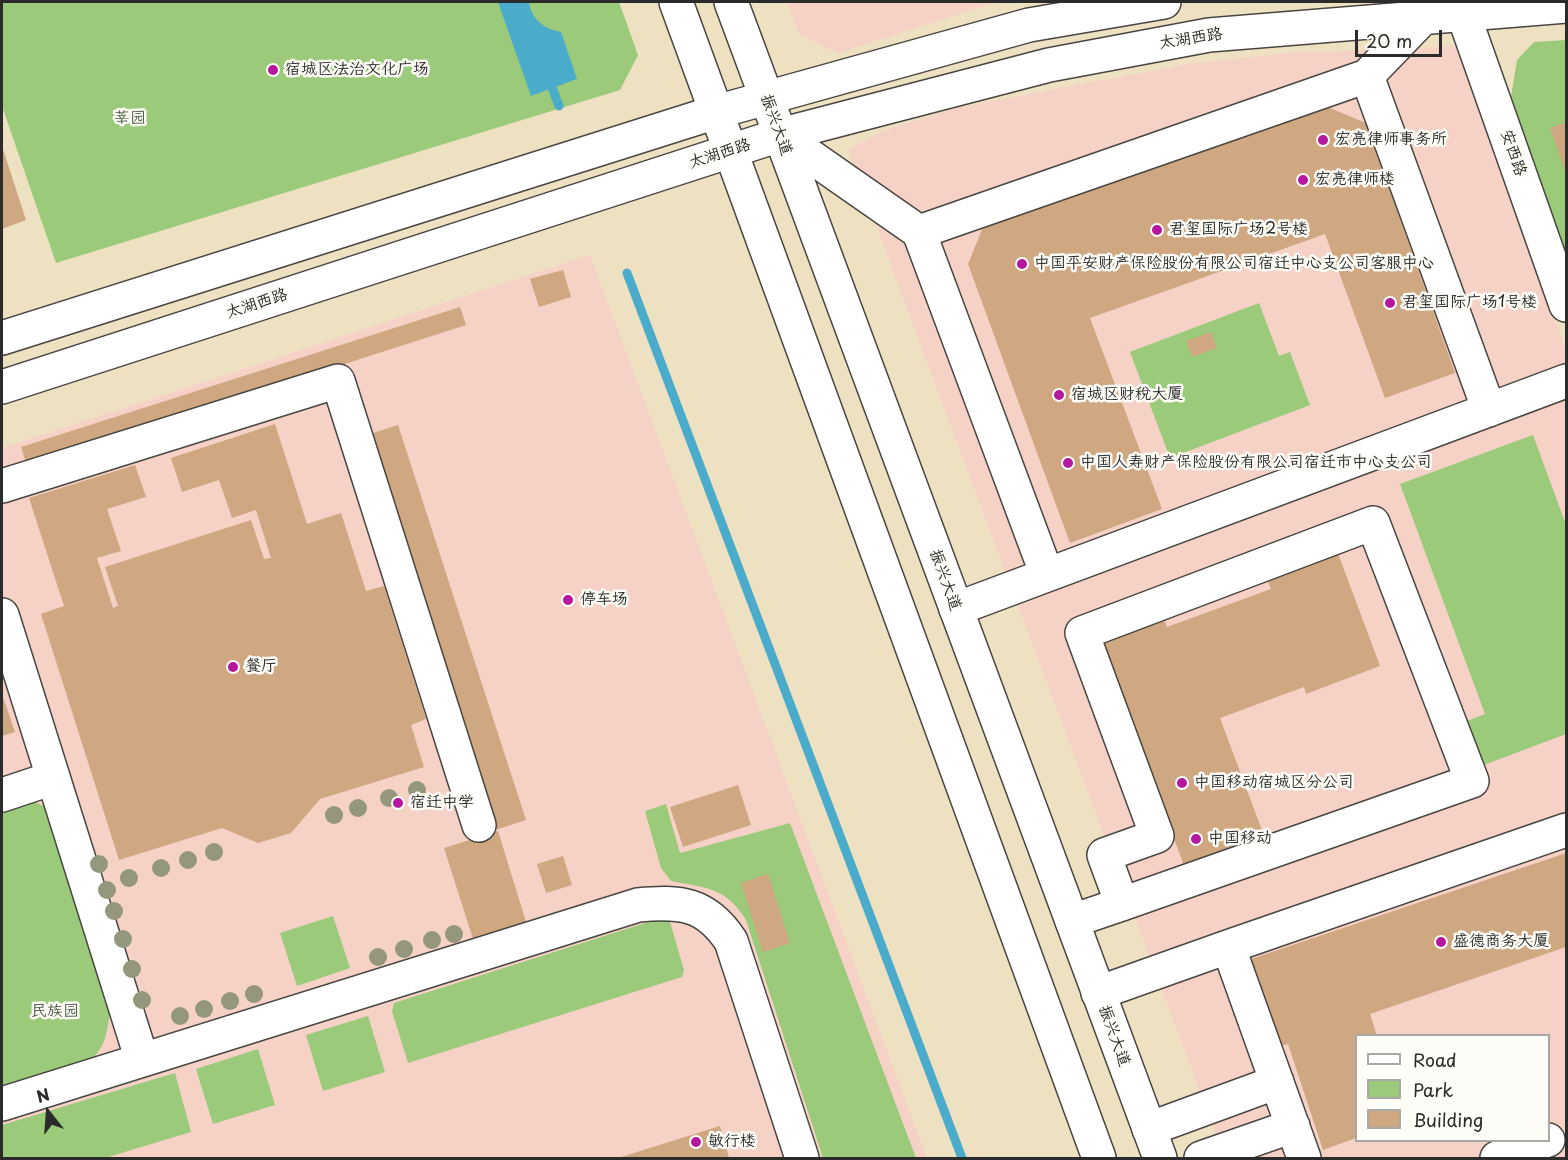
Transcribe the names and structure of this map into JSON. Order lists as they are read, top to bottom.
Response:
{
  "streets": {
    "street": ["太湖西路", "振兴大道", "安西路"]
  },
  "crossings": [
    ["太湖西路", "振兴大道"],
    ["太湖西路", "安西路"]
  ],
  "parks": ["莘园", "民族园"],
  "places": [
    "宿城区法治文化广场",
    "宏亮律师事务所",
    "宏亮律师楼",
    "君玺国际广场2号楼",
    "中国平安财产保险股份有限公司宿迁中心支公司客服中心",
    "君玺国际广场1号楼",
    "宿城区财税大厦",
    "中国人寿财产保险股份有限公司宿迁市中心支公司",
    "停车场",
    "餐厅",
    "中国移动宿城区分公司",
    "宿迁中学",
    "中国移动",
    "盛德商务大厦",
    "敏行楼"
  ],
  "legend": ["Road", "Park", "Building"],
  "scale_bar": "20 m",
  "north": "top"
}
